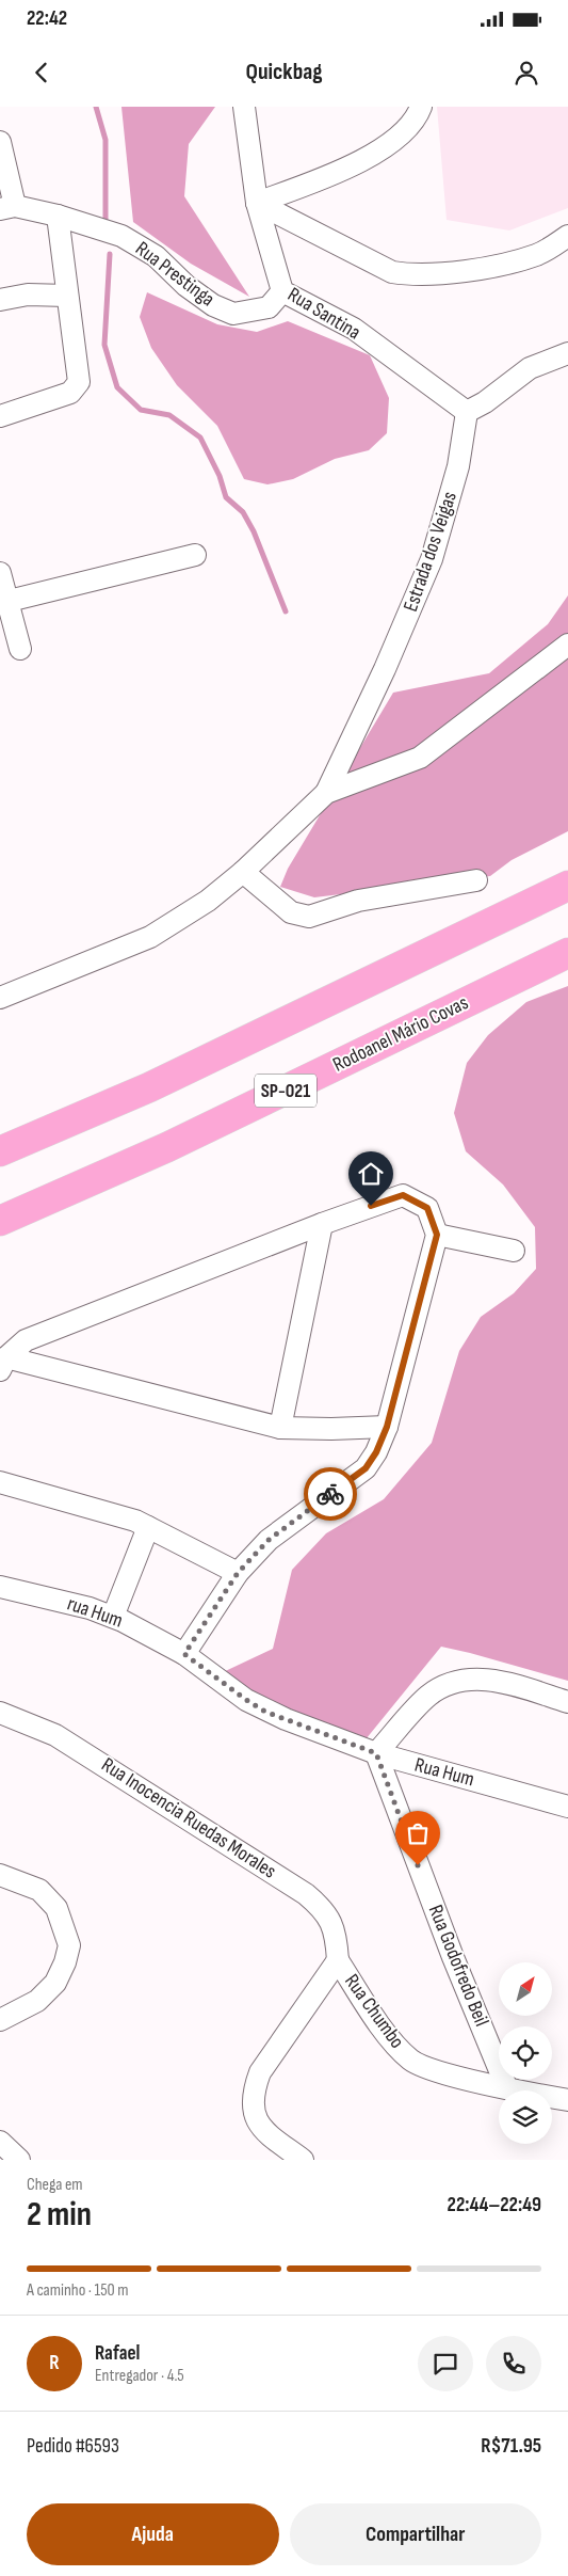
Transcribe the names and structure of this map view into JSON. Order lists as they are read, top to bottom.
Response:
{
  "streets": {
    "highway": ["Rodoanel Mário Covas", "SP-021"],
    "street": [
      "Rua Prestinga",
      "Rua Santina",
      "Estrada dos Veigas",
      "rua Hum",
      "Rua Hum",
      "Rua Inocencia Ruedas Morales",
      "Rua Godofredo Beil",
      "Rua Chumbo"
    ]
  },
  "crossings": [
    ["Rua Prestinga", "Rua Santina"],
    ["Rua Santina", "Estrada dos Veigas"],
    ["rua Hum", "Rua Hum"],
    ["Rua Hum", "Rua Godofredo Beil"],
    ["Rua Inocencia Ruedas Morales", "Rua Chumbo"],
    ["Rua Godofredo Beil", "Rua Chumbo"]
  ],
  "north": "top right",
  "page": {
    "status": "22:42",
    "header": "Quickbag",
    "heading": ["2 min", "Chega em", "22:44–22:49"],
    "panel": [
      "Rafael",
      "Entregador · 4.5",
      "Pedido #6593",
      "R$71.95"
    ],
    "bar": "A caminho · 150 m",
    "round": "R",
    "buttons": ["Ajuda", "Compartilhar"]
  }
}
